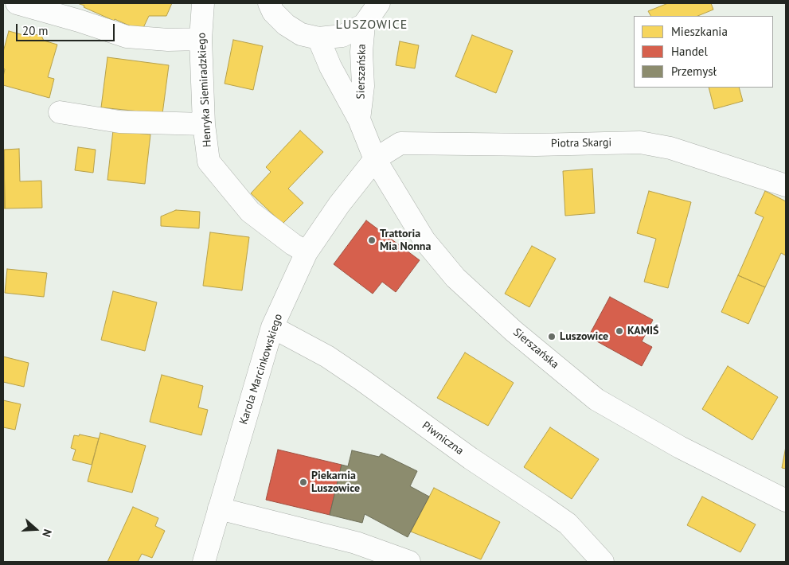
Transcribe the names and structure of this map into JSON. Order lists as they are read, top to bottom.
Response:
{
  "streets": {
    "street": [
      "Sierszańska",
      "Henryka Siemiradzkiego",
      "Piotra Skargi",
      "Karola Marcinkowskiego",
      "Piwniczna"
    ]
  },
  "crossings": [
    ["Sierszańska", "Piotra Skargi"],
    ["Sierszańska", "Karola Marcinkowskiego"],
    ["Henryka Siemiradzkiego", "Karola Marcinkowskiego"],
    ["Piotra Skargi", "Karola Marcinkowskiego"],
    ["Karola Marcinkowskiego", "Piwniczna"]
  ],
  "districts": ["LUSZOWICE"],
  "places": [
    "Trattoria Mia Nonna",
    "KAMIŚ",
    "Luszowice",
    "Piekarnia Luszowice"
  ],
  "legend": ["Mieszkania", "Handel", "Przemysł"],
  "scale_bar": "20 m",
  "north": "right"
}
